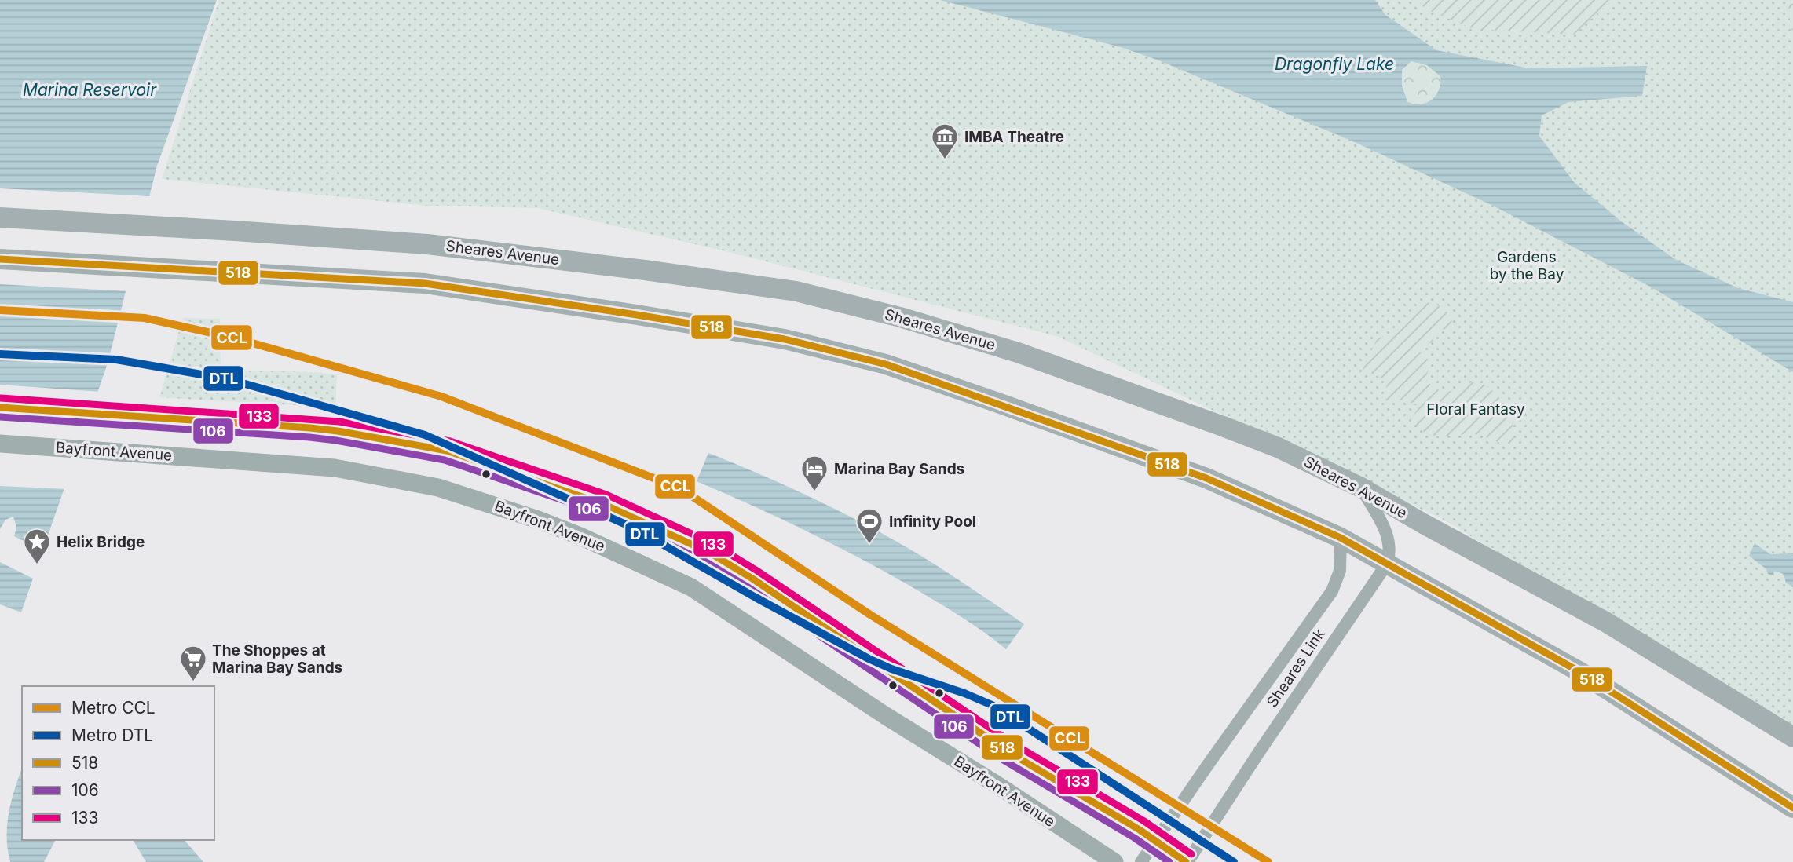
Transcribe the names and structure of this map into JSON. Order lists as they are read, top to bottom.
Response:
{
  "streets": {
    "main road": ["Sheares Avenue", "Bayfront Avenue"],
    "street": ["Sheares Link"]
  },
  "water": ["Dragonfly Lake", "Marina Reservoir"],
  "parks": ["Gardens by the Bay", "Floral Fantasy"],
  "places": {
    "museum": ["IMBA Theatre"],
    "hotel": ["Marina Bay Sands"],
    "sports": ["Infinity Pool"],
    "place": ["Helix Bridge"],
    "supermarket": ["The Shoppes at Marina Bay Sands"]
  },
  "lines": [
    "transit line 518",
    "metro line CCL",
    "metro line DTL",
    "transit line 133",
    "transit line 106"
  ],
  "legend": [
    "Metro CCL",
    "Metro DTL",
    "518",
    "106",
    "133"
  ]
}
